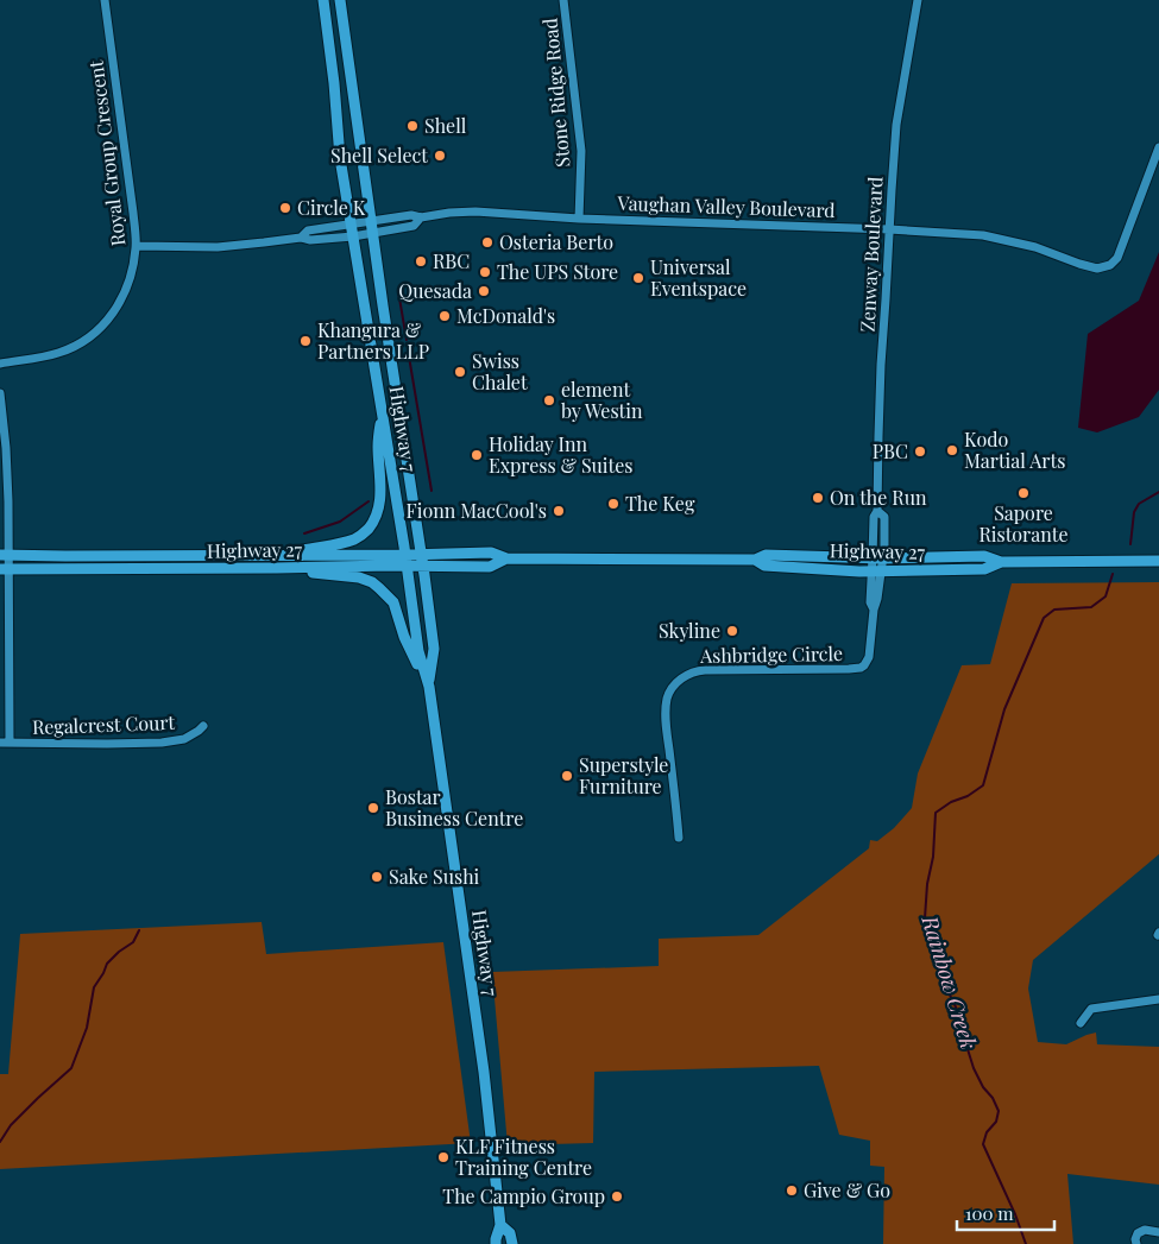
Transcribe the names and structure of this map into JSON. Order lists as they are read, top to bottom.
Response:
{
  "streets": {
    "main road": ["Highway 7", "Highway 27"],
    "street": [
      "Stone Ridge Road",
      "Royal Group Crescent",
      "Vaughan Valley Boulevard",
      "Zenway Boulevard",
      "Ashbridge Circle",
      "Regalcrest Court"
    ]
  },
  "crossings": [
    ["Stone Ridge Road", "Vaughan Valley Boulevard"],
    ["Vaughan Valley Boulevard", "Zenway Boulevard"],
    ["Vaughan Valley Boulevard", "Highway 7"],
    ["Zenway Boulevard", "Highway 27"],
    ["Zenway Boulevard", "Ashbridge Circle"],
    ["Highway 7", "Highway 27"],
    ["Highway 27", "Ashbridge Circle"]
  ],
  "water": ["Rainbow Creek"],
  "places": [
    "Shell",
    "Shell Select",
    "Circle K",
    "Osteria Berto",
    "RBC",
    "The UPS Store",
    "Universal Eventspace",
    "Quesada",
    "McDonald's",
    "Khangura & Partners LLP",
    "Swiss Chalet",
    "element by Westin",
    "Kodo Martial Arts",
    "PBC",
    "Holiday Inn Express & Suites",
    "Sapore Ristorante",
    "On the Run",
    "The Keg",
    "Fionn MacCool's",
    "Skyline",
    "Superstyle Furniture",
    "Bostar Business Centre",
    "Sake Sushi",
    "KLF Fitness Training Centre",
    "Give & Go",
    "The Campio Group"
  ],
  "scale_bar": "100 m"
}
